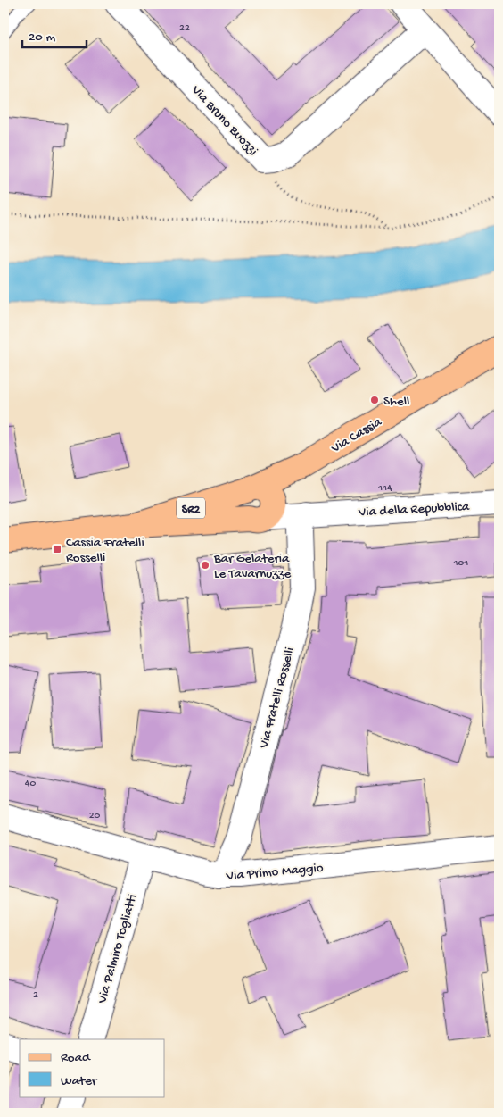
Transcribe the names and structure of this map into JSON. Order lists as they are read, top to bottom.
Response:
{
  "streets": {
    "main road": ["Via Cassia", "SR2"],
    "street": [
      "Via Bruno Buozzi",
      "Via della Repubblica",
      "Via Fratelli Rosselli",
      "Via Primo Maggio",
      "Via Palmiro Togliatti"
    ]
  },
  "crossings": [
    ["Via Cassia", "Via della Repubblica"],
    ["Via della Repubblica", "Via Fratelli Rosselli"],
    ["Via Fratelli Rosselli", "Via Primo Maggio"],
    ["Via Primo Maggio", "Via Palmiro Togliatti"]
  ],
  "places": {
    "other": ["Shell", "Bar Gelateria Le Tavarnuzze"],
    "transit": ["Cassia Fratelli Rosselli"]
  },
  "house_numbers": [
    "22",
    "114",
    "101",
    "40",
    "20",
    "2"
  ],
  "legend": ["Road", "Water"],
  "scale_bar": "20 m"
}
